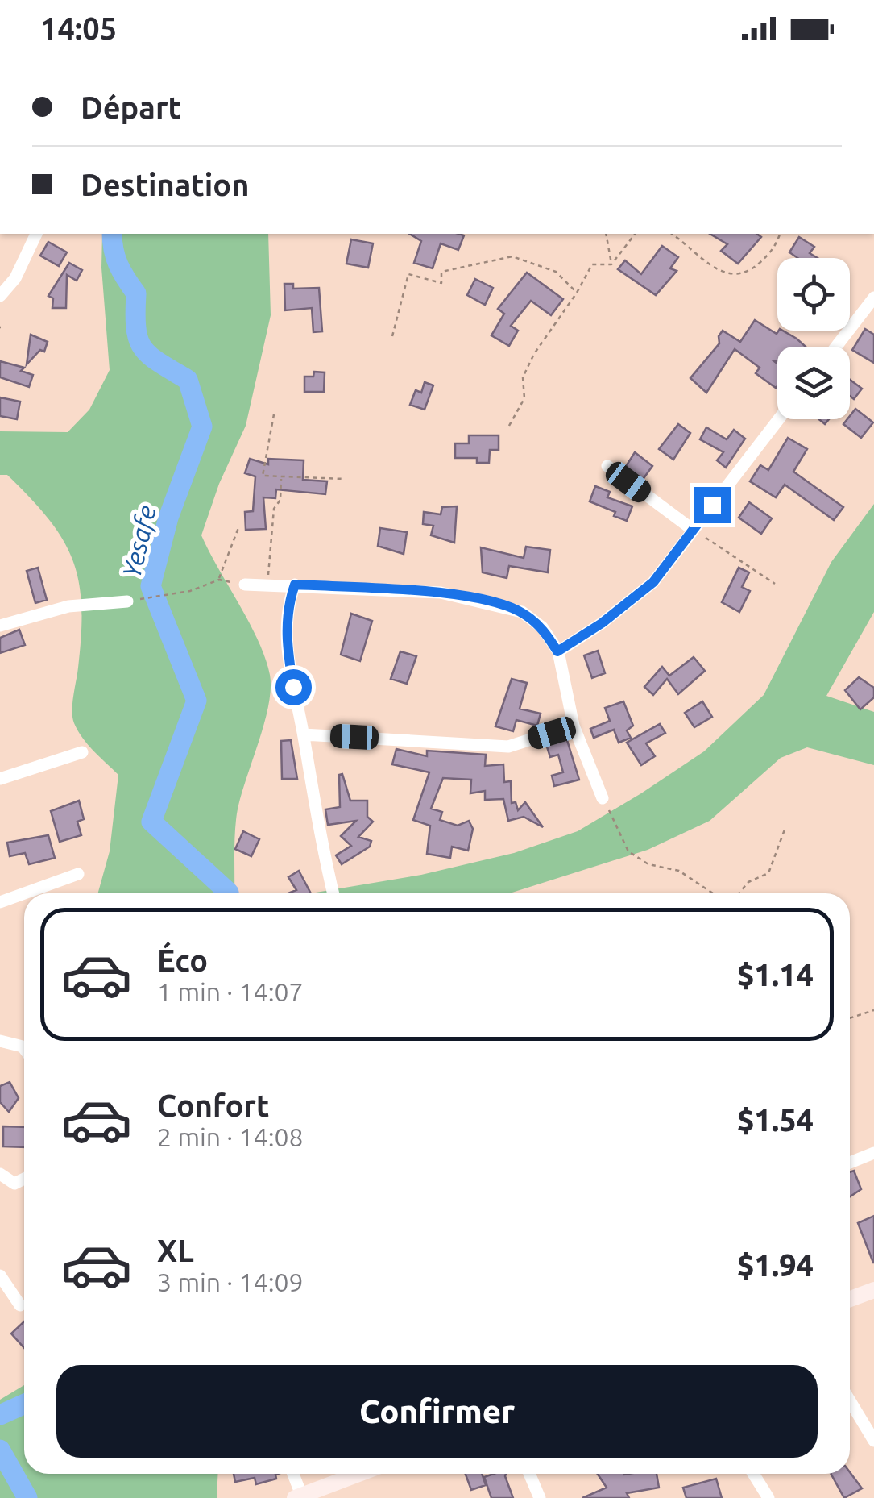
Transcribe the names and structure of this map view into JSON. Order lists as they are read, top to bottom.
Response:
{
  "water": ["Yesafe"],
  "page": {
    "status": "14:05",
    "banner": ["Départ", "Destination"],
    "list": [
      {
        "name": "Éco",
        "note": "1 min · 14:07",
        "value": "$1.14"
      },
      {
        "name": "Confort",
        "note": "2 min · 14:08",
        "value": "$1.54"
      },
      {
        "name": "XL",
        "note": "3 min · 14:09",
        "value": "$1.94"
      }
    ],
    "buttons": "Confirmer"
  }
}
